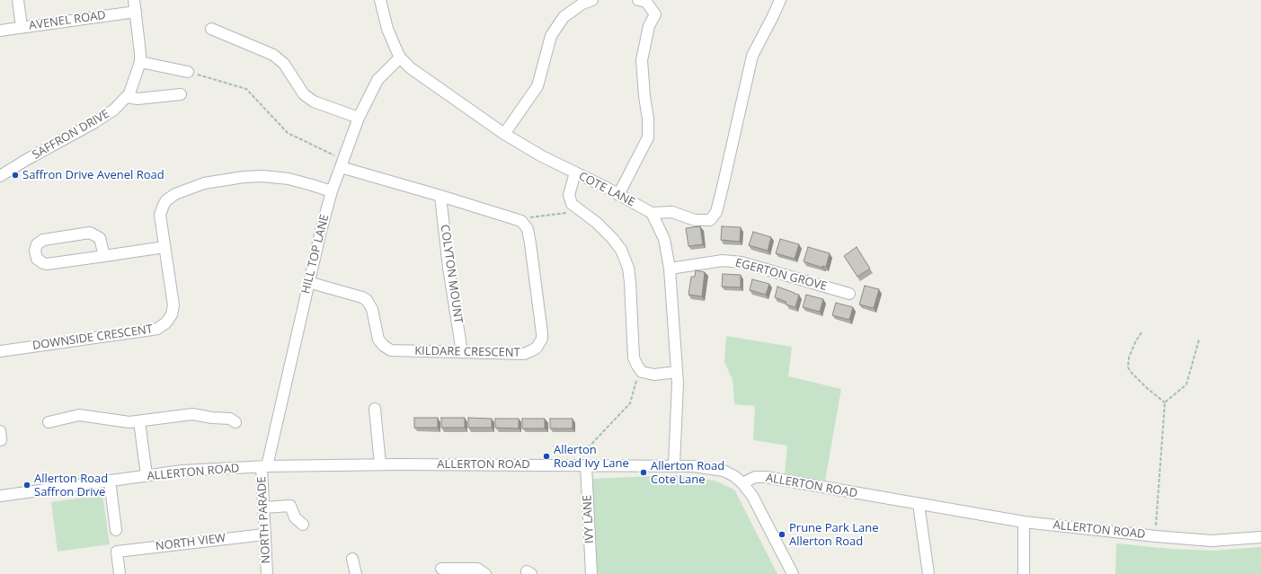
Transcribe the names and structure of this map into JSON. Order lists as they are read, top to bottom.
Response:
{
  "streets": {
    "street": [
      "AVENEL ROAD",
      "SAFFRON DRIVE",
      "COTE LANE",
      "HILL TOP LANE",
      "COLYTON MOUNT",
      "EGERTON GROVE",
      "DOWNSIDE CRESCENT",
      "KILDARE CRESCENT",
      "ALLERTON ROAD",
      "IVY LANE",
      "NORTH PARADE",
      "NORTH VIEW"
    ]
  },
  "crossings": [
    ["AVENEL ROAD", "SAFFRON DRIVE"],
    ["COTE LANE", "HILL TOP LANE"],
    ["HILL TOP LANE", "DOWNSIDE CRESCENT"],
    ["HILL TOP LANE", "KILDARE CRESCENT"],
    ["HILL TOP LANE", "ALLERTON ROAD"],
    ["HILL TOP LANE", "NORTH PARADE"],
    ["COLYTON MOUNT", "KILDARE CRESCENT"],
    ["ALLERTON ROAD", "IVY LANE"],
    ["ALLERTON ROAD", "NORTH PARADE"],
    ["NORTH PARADE", "NORTH VIEW"]
  ],
  "places": [
    "Saffron Drive Avenel Road",
    "Allerton Road Ivy Lane",
    "Allerton Road Cote Lane",
    "Allerton Road Saffron Drive",
    "Prune Park Lane Allerton Road"
  ]
}
